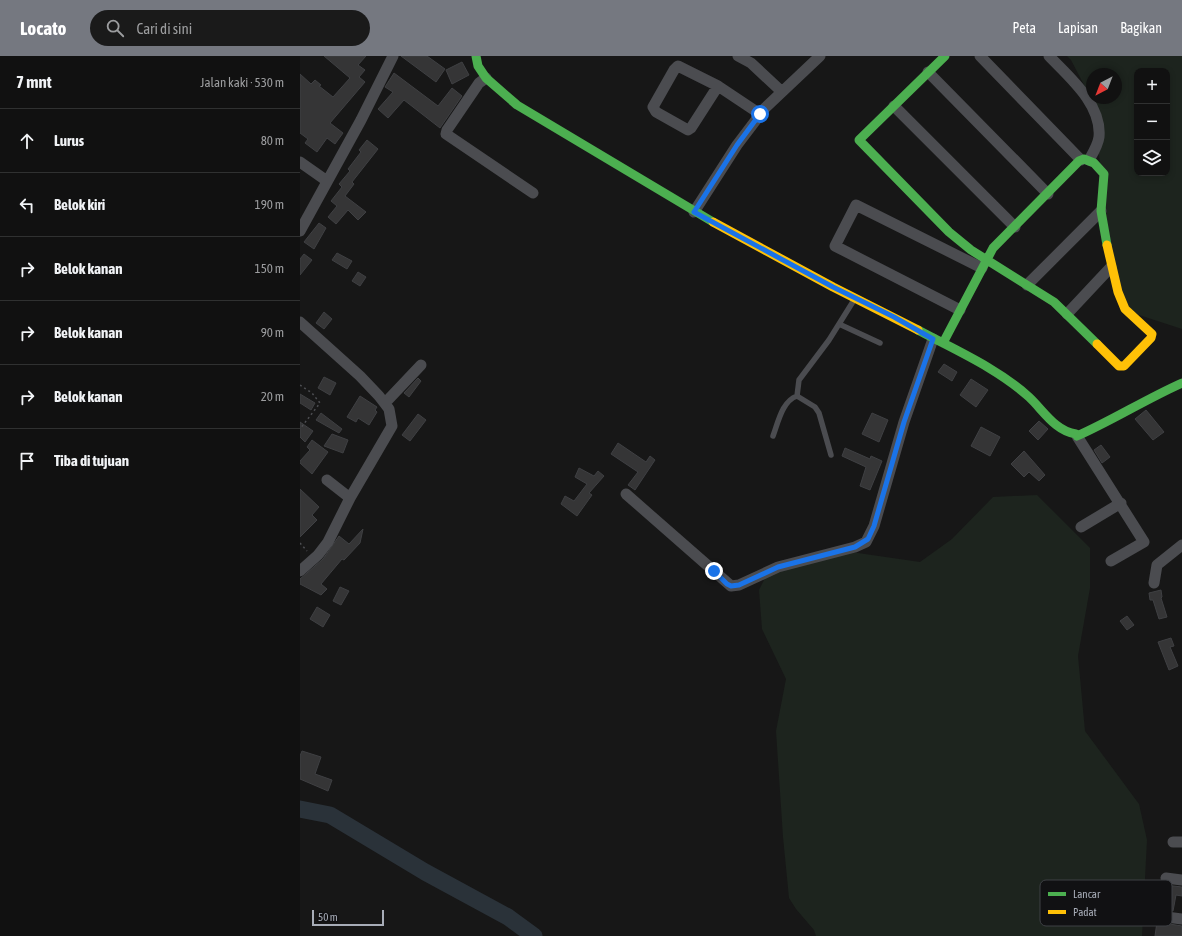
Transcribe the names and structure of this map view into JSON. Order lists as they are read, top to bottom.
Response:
{
  "legend": ["Lancar", "Padat"],
  "scale_bar": "50 m",
  "north": "bottom left",
  "page": {
    "header": "Locato",
    "search": "Cari di sini",
    "nav": ["Peta", "Lapisan", "Bagikan"],
    "heading": ["7 mnt", "Jalan kaki · 530 m"],
    "map_buttons": ["+", "−"],
    "list": [
      ["Lurus", "80 m"],
      ["Belok kiri", "190 m"],
      ["Belok kanan", "150 m"],
      ["Belok kanan", "90 m"],
      ["Belok kanan", "20 m"],
      "Tiba di tujuan"
    ],
    "scale": "50 m"
  }
}
